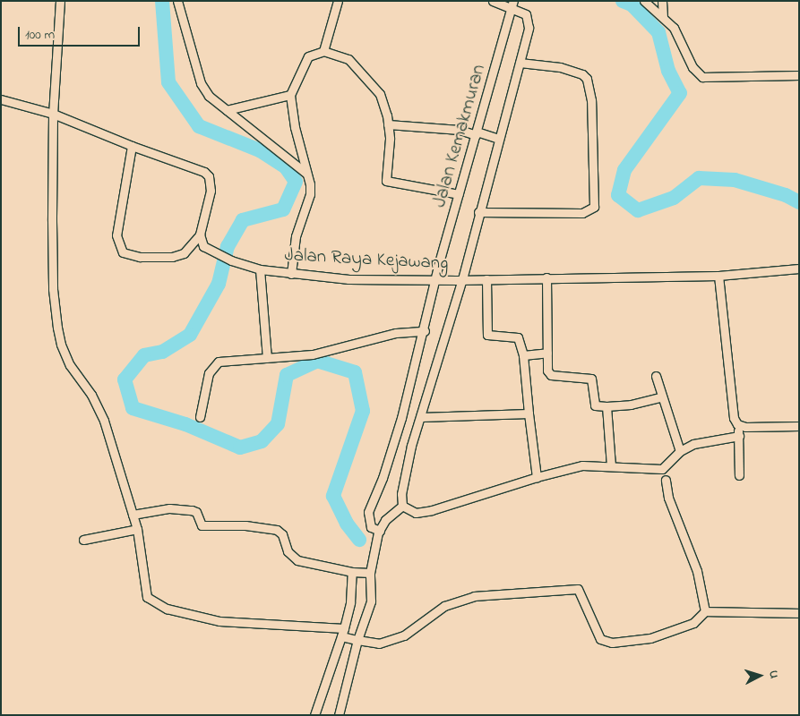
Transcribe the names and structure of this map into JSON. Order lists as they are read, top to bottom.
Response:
{
  "streets": {
    "street": ["Jalan Kemakmuran", "Jalan Raya Kejawang"]
  },
  "crossings": [
    ["Jalan Kemakmuran", "Jalan Raya Kejawang"]
  ],
  "scale_bar": "100 m",
  "north": "right"
}
